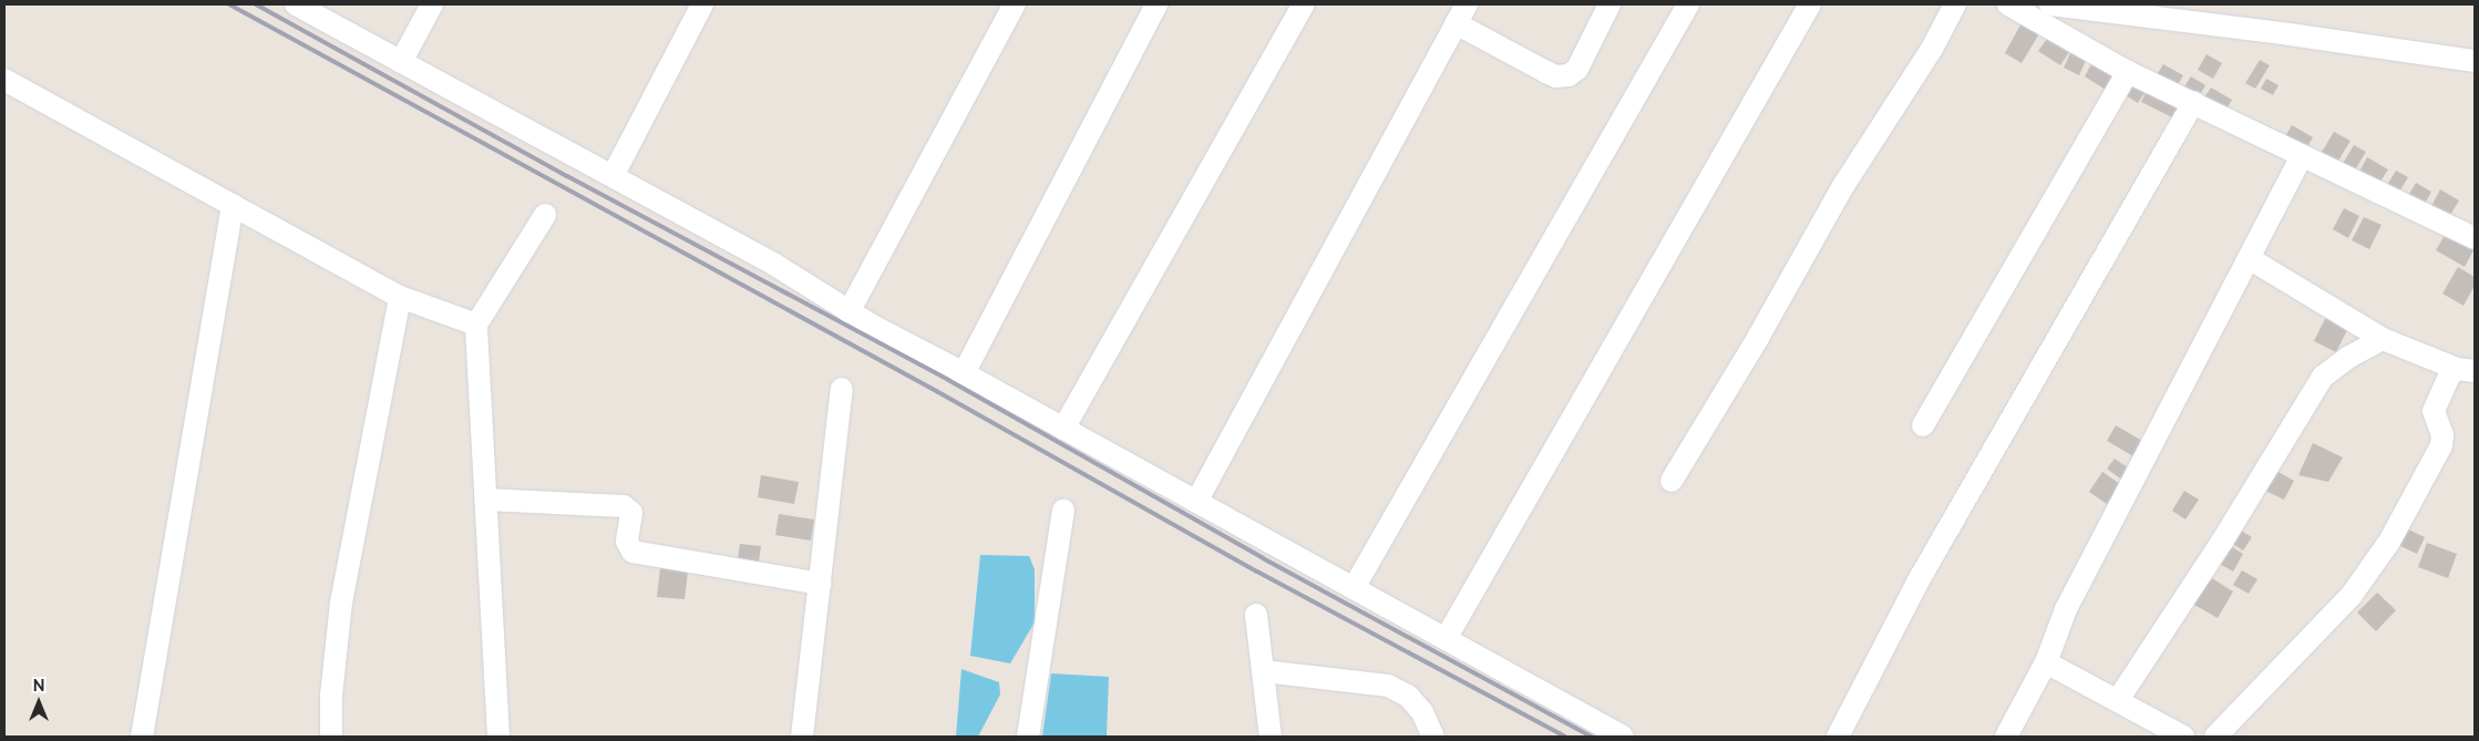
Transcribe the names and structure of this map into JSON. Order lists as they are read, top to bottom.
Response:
{
  "north": "top"
}
